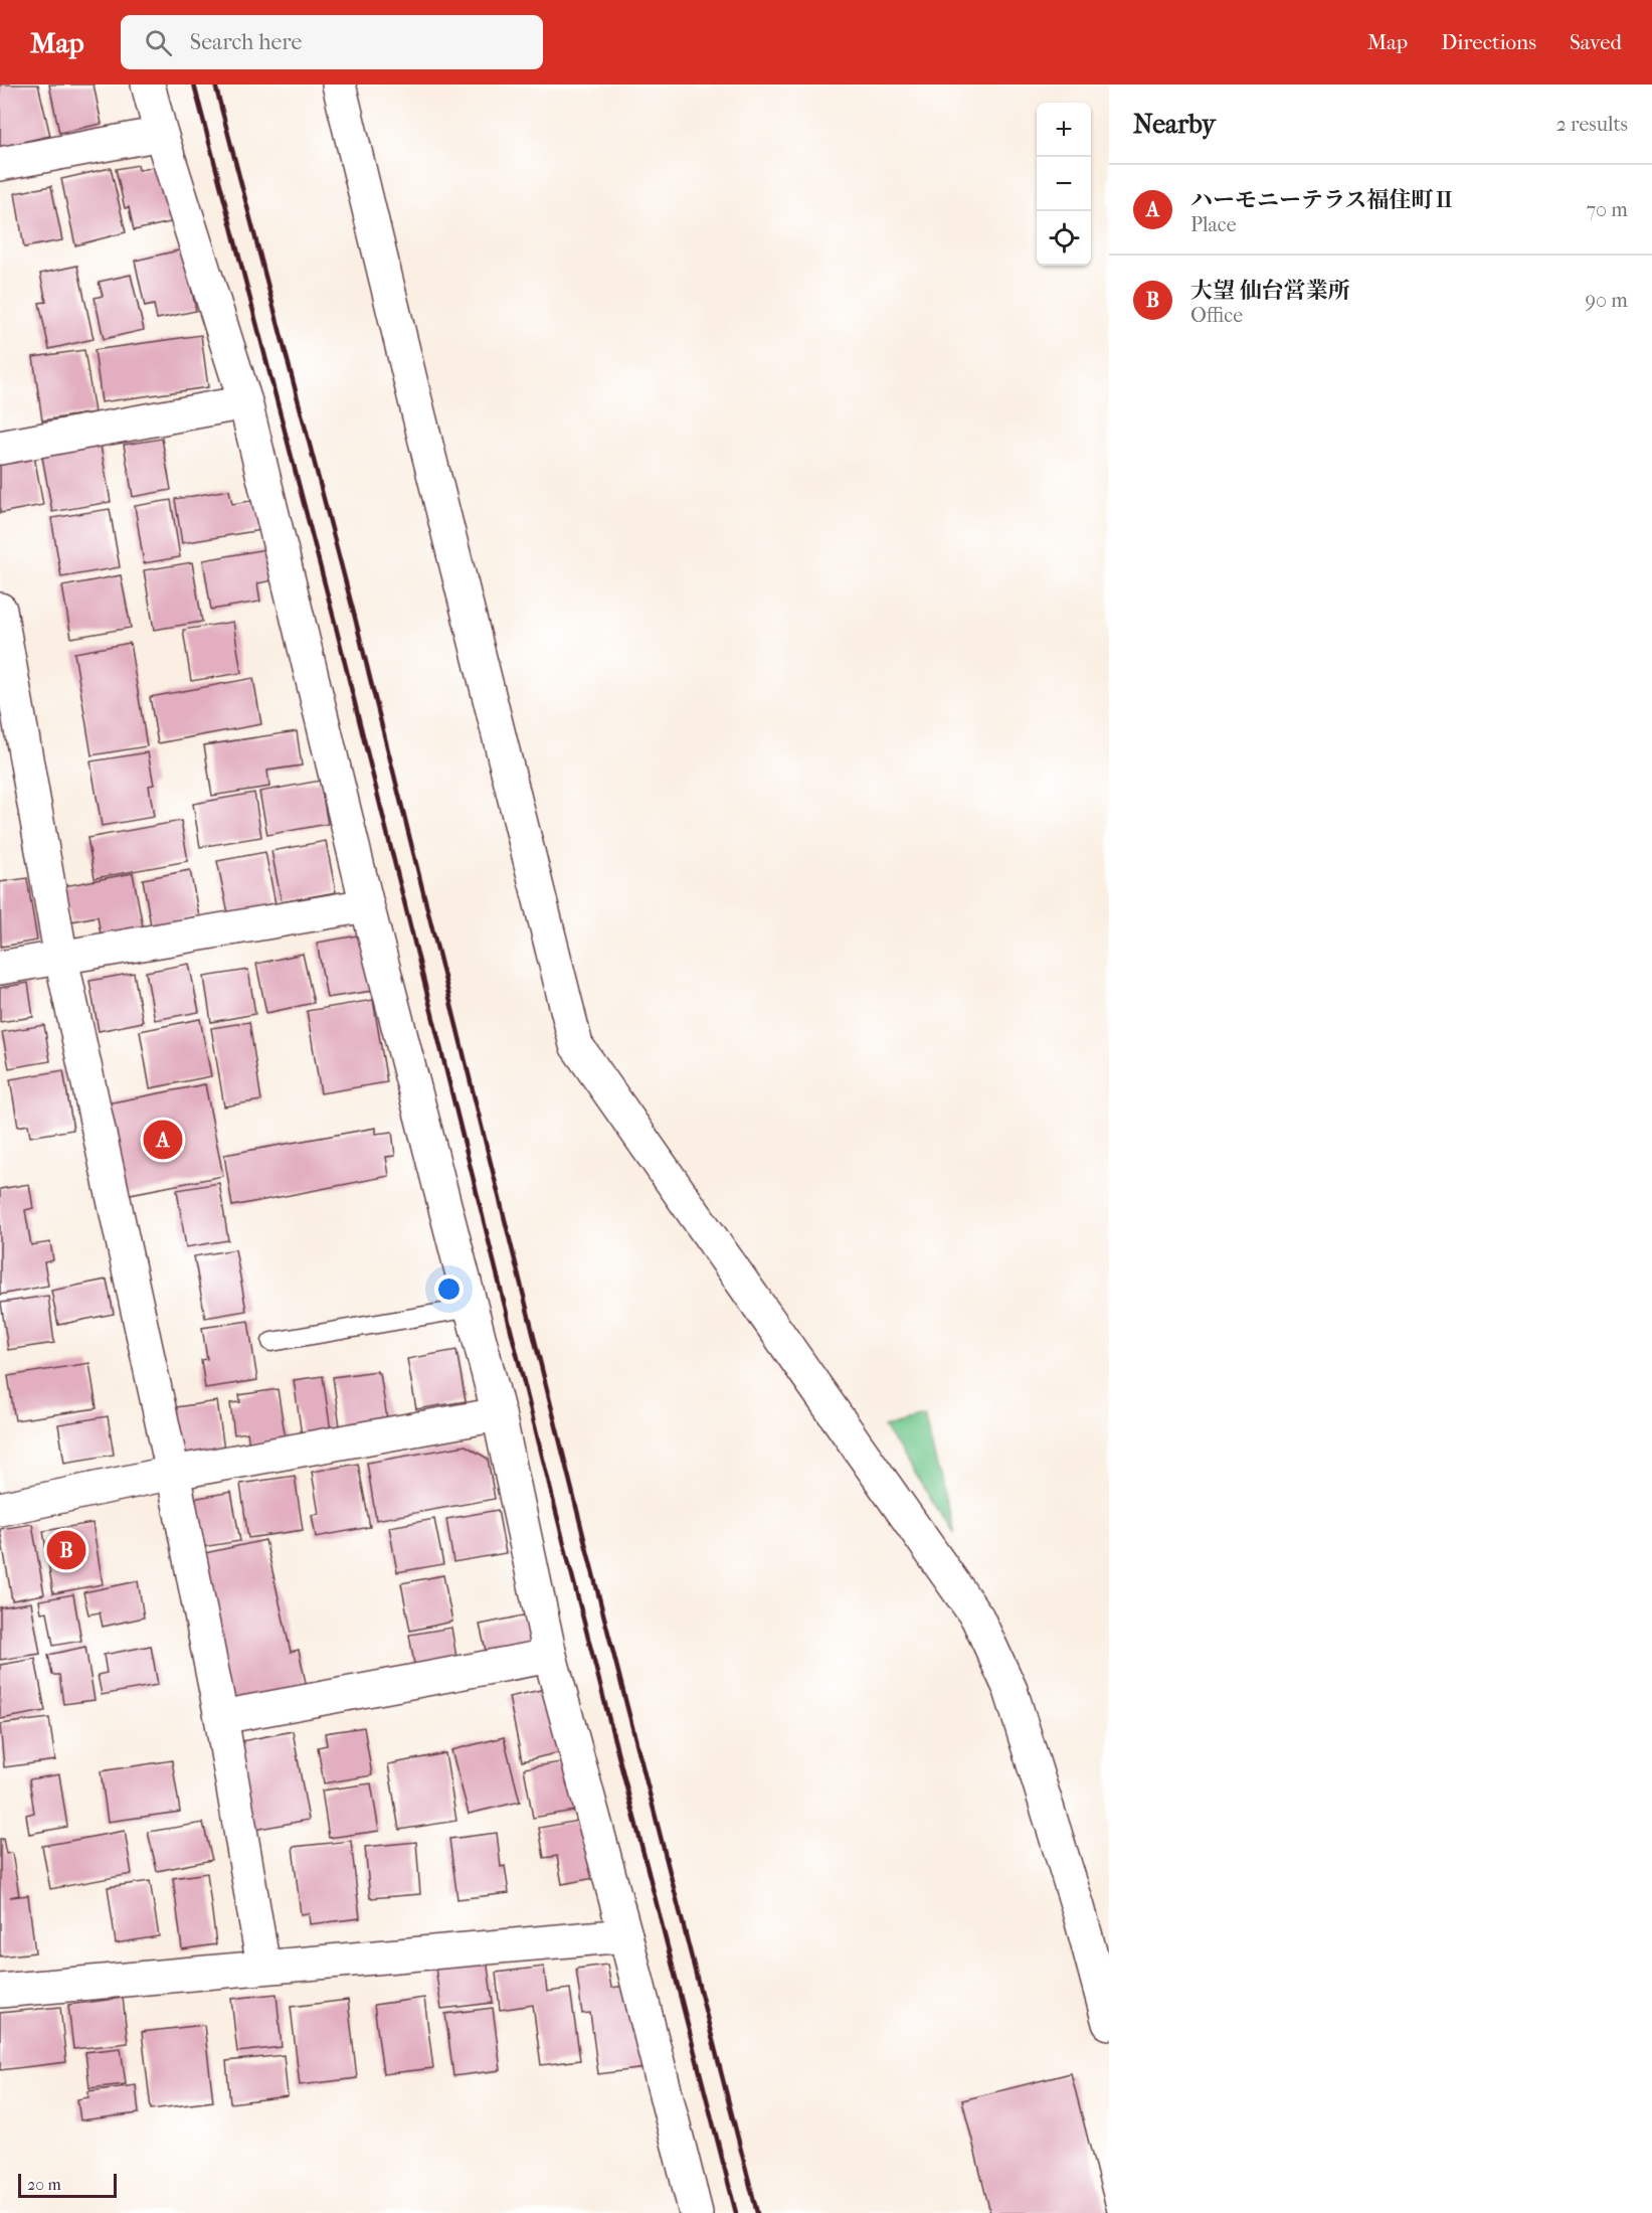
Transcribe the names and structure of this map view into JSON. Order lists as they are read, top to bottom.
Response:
{
  "scale_bar": "20 m",
  "page": {
    "header": "Map",
    "search": "Search here",
    "nav": ["Map", "Directions", "Saved"],
    "heading": ["Nearby", "2 results"],
    "map_buttons": ["+", "−"],
    "list": [
      {
        "mark": "A",
        "name": "ハーモニーテラス福住町Ⅱ",
        "note": "Place",
        "value": "70 m"
      },
      {
        "mark": "B",
        "name": "大望 仙台営業所",
        "note": "Office",
        "value": "90 m"
      }
    ],
    "pins": ["A", "B"],
    "scale": "20 m"
  }
}
